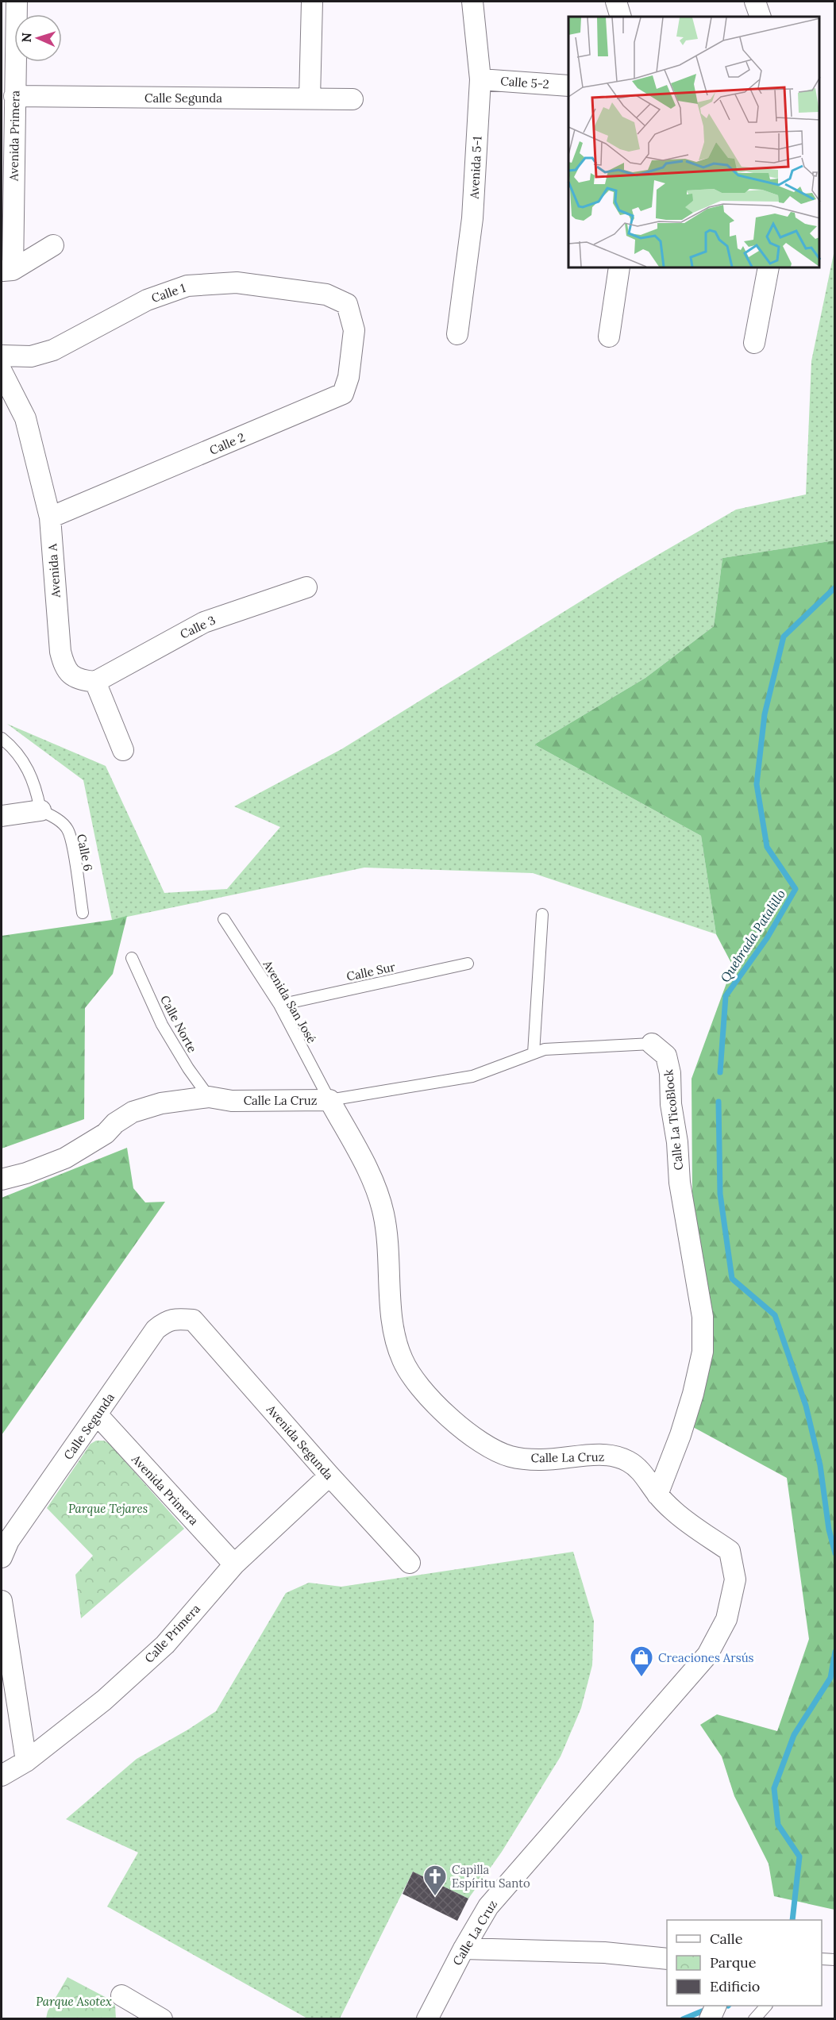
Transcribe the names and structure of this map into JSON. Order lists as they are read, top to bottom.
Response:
{
  "streets": {
    "street": [
      "Calle 5-2",
      "Calle Segunda",
      "Avenida Primera",
      "Avenida 5-1",
      "Calle 1",
      "Calle 2",
      "Avenida A",
      "Calle 3",
      "Calle La Cruz",
      "Calle La TicoBlock",
      "Avenida Segunda",
      "Calle Primera"
    ],
    "lane": [
      "Calle 6",
      "Calle Sur",
      "Avenida San José",
      "Calle Norte"
    ]
  },
  "crossings": [
    ["Calle 5-2", "Avenida 5-1"],
    ["Calle Segunda", "Avenida Primera"],
    ["Calle Segunda", "Avenida Segunda"],
    ["Avenida Primera", "Calle Primera"],
    ["Calle 1", "Calle 2"],
    ["Calle 2", "Avenida A"],
    ["Avenida A", "Calle 3"],
    ["Calle Sur", "Avenida San José"],
    ["Avenida San José", "Calle La Cruz"],
    ["Avenida San José", "Calle La TicoBlock"],
    ["Calle Norte", "Calle La Cruz"],
    ["Calle La Cruz", "Calle La TicoBlock"],
    ["Avenida Segunda", "Calle Primera"]
  ],
  "water": ["Quebrada Patalillo"],
  "parks": ["Parque Tejares", "Parque Asotex"],
  "places": {
    "shop": ["Creaciones Arsús"],
    "church": ["Capilla Espíritu Santo"]
  },
  "legend": ["Calle", "Parque", "Edificio"],
  "north": "left"
}
